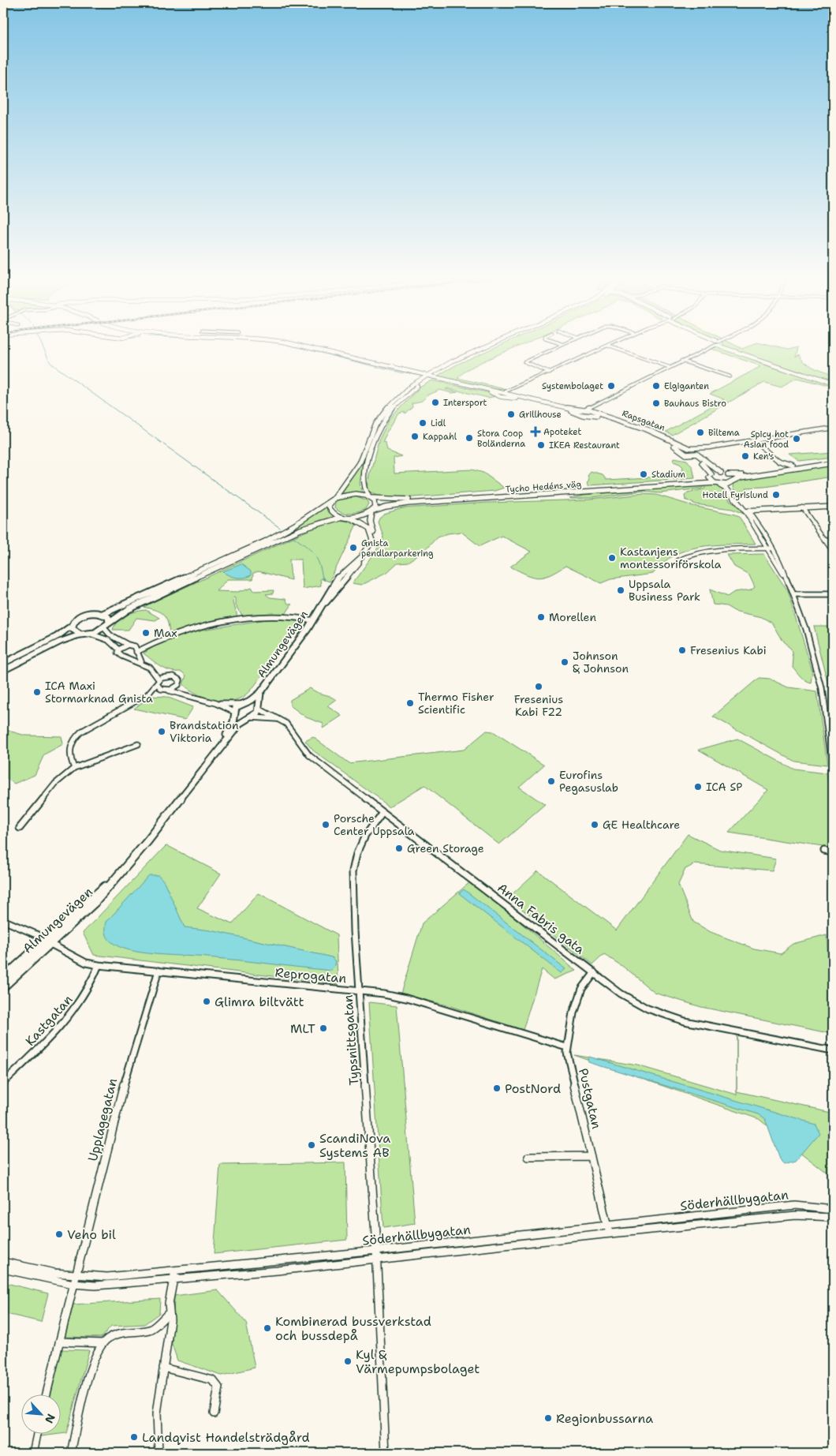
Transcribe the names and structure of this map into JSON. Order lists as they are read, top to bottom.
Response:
{
  "streets": {
    "main road": ["Rapsgatan", "Tycho Hedéns väg", "Almungevägen"],
    "street": [
      "Anna Fabris gata",
      "Reprogatan",
      "Kastgatan",
      "Typsnittsgatan",
      "Pustgatan",
      "Upplagegatan",
      "Söderhällbygatan"
    ]
  },
  "crossings": [
    ["Tycho Hedéns väg", "Almungevägen"],
    ["Almungevägen", "Anna Fabris gata"],
    ["Almungevägen", "Reprogatan"],
    ["Anna Fabris gata", "Typsnittsgatan"],
    ["Anna Fabris gata", "Pustgatan"],
    ["Reprogatan", "Kastgatan"],
    ["Reprogatan", "Typsnittsgatan"],
    ["Reprogatan", "Pustgatan"],
    ["Reprogatan", "Upplagegatan"],
    ["Typsnittsgatan", "Söderhällbygatan"],
    ["Pustgatan", "Söderhällbygatan"],
    ["Upplagegatan", "Söderhällbygatan"]
  ],
  "places": {
    "other": [
      "Systembolaget",
      "Elgiganten",
      "Intersport",
      "Bauhaus Bistro",
      "Grillhouse",
      "Lidl",
      "Biltema",
      "Kappahl",
      "Stora Coop Boländerna",
      "Spicy hot Asian food",
      "IKEA Restaurant",
      "Ken's",
      "Stadium",
      "Hotell Fyrislund",
      "Gnista pendlarparkering",
      "Kastanjens montessoriförskola",
      "Uppsala Business Park",
      "Morellen",
      "Max",
      "Fresenius Kabi",
      "Johnson & Johnson",
      "Fresenius Kabi F22",
      "ICA Maxi Stormarknad Gnista",
      "Thermo Fisher Scientific",
      "Brandstation Viktoria",
      "Eurofins Pegasuslab",
      "ICA SP",
      "Porsche Center Uppsala",
      "GE Healthcare",
      "Green Storage",
      "Glimra biltvätt",
      "MLT",
      "PostNord",
      "ScandiNova Systems AB",
      "Veho bil",
      "Kombinerad bussverkstad och bussdepå",
      "Kyl & Värmepumpsbolaget",
      "Regionbussarna",
      "Landqvist Handelsträdgård"
    ],
    "health": ["Apoteket"]
  },
  "north": "bottom right"
}
